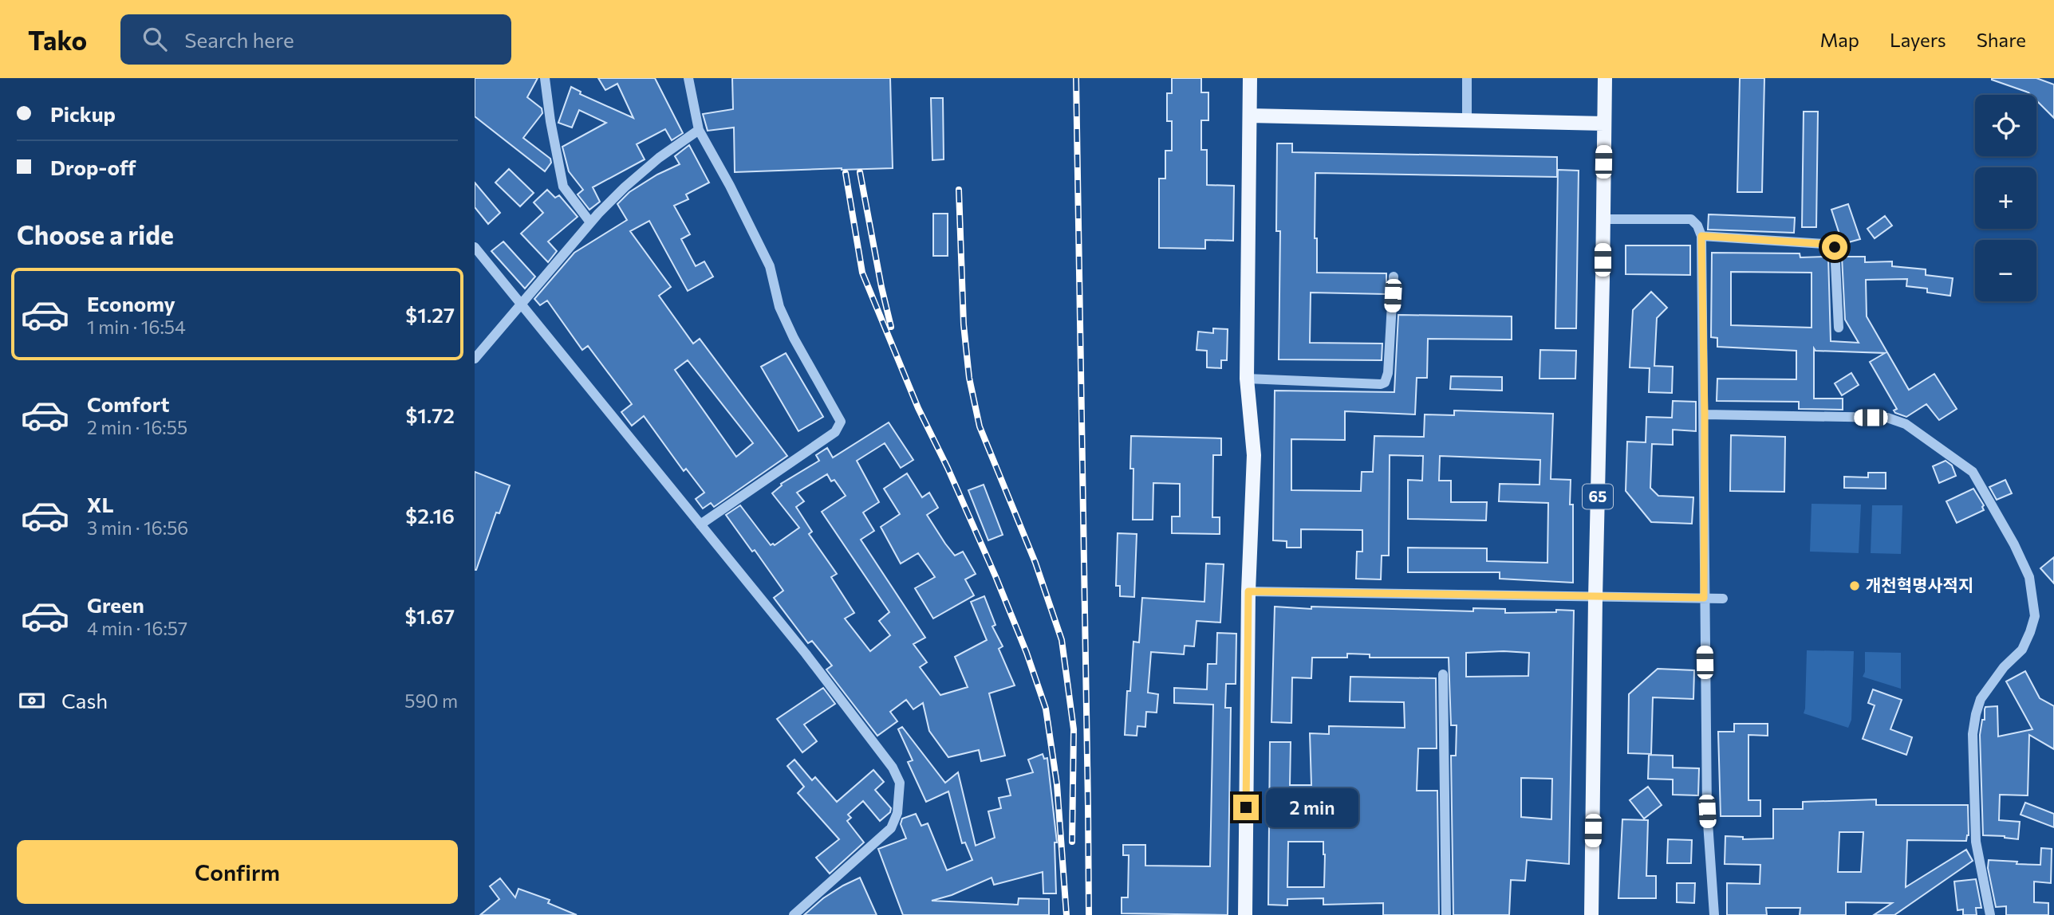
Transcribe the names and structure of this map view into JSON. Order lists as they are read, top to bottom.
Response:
{
  "streets": {
    "main road": ["65"]
  },
  "places": ["개천혁명사적지"],
  "page": {
    "header": "Tako",
    "search": "Search here",
    "nav": ["Map", "Layers", "Share"],
    "banner": ["Pickup", "Drop-off"],
    "map_buttons": ["+", "−"],
    "heading": "Choose a ride",
    "list": [
      {
        "name": "Economy",
        "note": "1 min · 16:54",
        "value": "$1.27"
      },
      {
        "name": "Comfort",
        "note": "2 min · 16:55",
        "value": "$1.72"
      },
      {
        "name": "XL",
        "note": "3 min · 16:56",
        "value": "$2.16"
      },
      {
        "name": "Green",
        "note": "4 min · 16:57",
        "value": "$1.67"
      }
    ],
    "pay": ["Cash", "590 m"],
    "bubble": "2 min",
    "buttons": "Confirm"
  }
}
